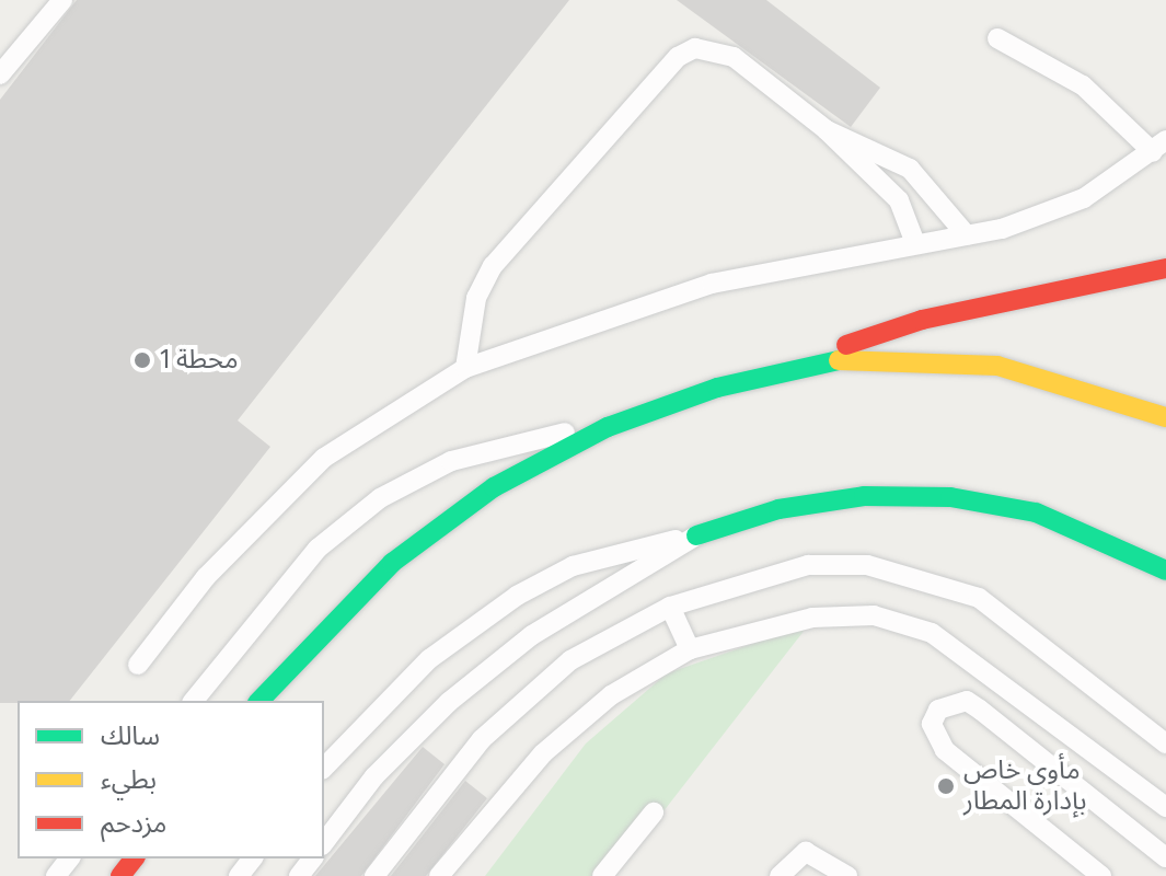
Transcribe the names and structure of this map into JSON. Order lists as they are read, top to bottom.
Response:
{
  "places": ["محطة 1", "مأوى خاص بإدارة المطار"],
  "legend": ["سالك", "بطيء", "مزدحم"]
}
